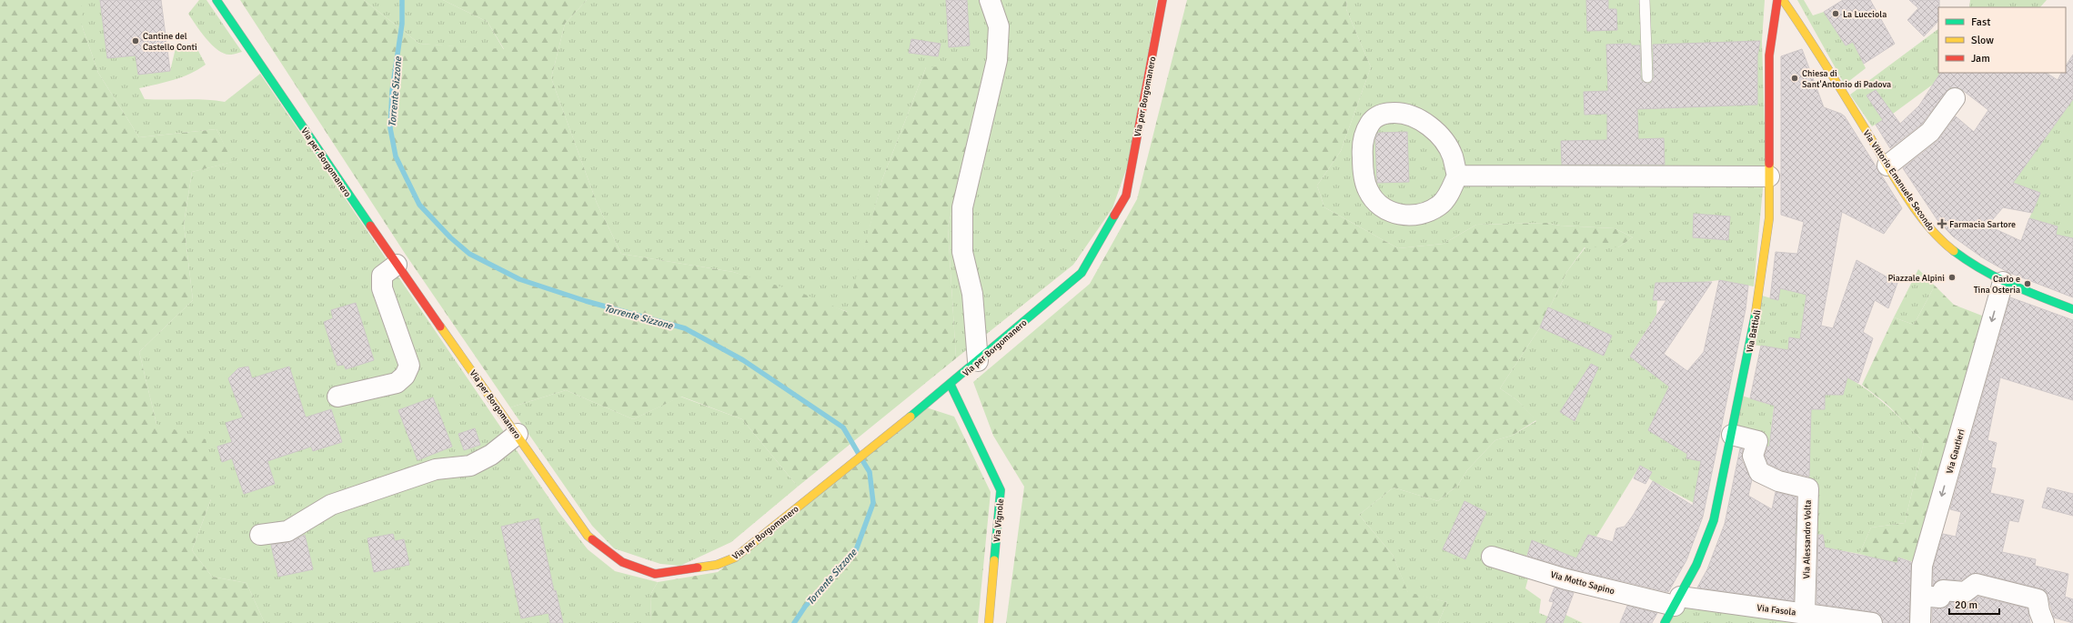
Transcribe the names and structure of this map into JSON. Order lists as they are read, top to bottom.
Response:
{
  "streets": {
    "main road": [
      "Via per Borgomanero",
      "Via Vittorio Emanuele Secondo",
      "Via Battioli",
      "Via Vignole"
    ],
    "street": [
      "Via Gautieri",
      "Via Alessandro Volta",
      "Via Motto Sapino",
      "Via Fasola"
    ]
  },
  "crossings": [
    ["Via per Borgomanero", "Via Vignole"],
    ["Via Vittorio Emanuele Secondo", "Via Gautieri"],
    ["Via Battioli", "Via Alessandro Volta"],
    ["Via Battioli", "Via Motto Sapino"],
    ["Via Battioli", "Via Fasola"],
    ["Via Alessandro Volta", "Via Fasola"],
    ["Via Motto Sapino", "Via Fasola"]
  ],
  "one_way": ["Via Gautieri"],
  "water": ["Torrente Sizzone"],
  "places": {
    "other": [
      "La Lucciola",
      "Cantine del Castello Conti",
      "Chiesa di Sant'Antonio di Padova",
      "Piazzale Alpini",
      "Carlo e Tina Osteria"
    ],
    "health": ["Farmacia Sartore"]
  },
  "legend": ["Fast", "Slow", "Jam"],
  "scale_bar": "20 m"
}
